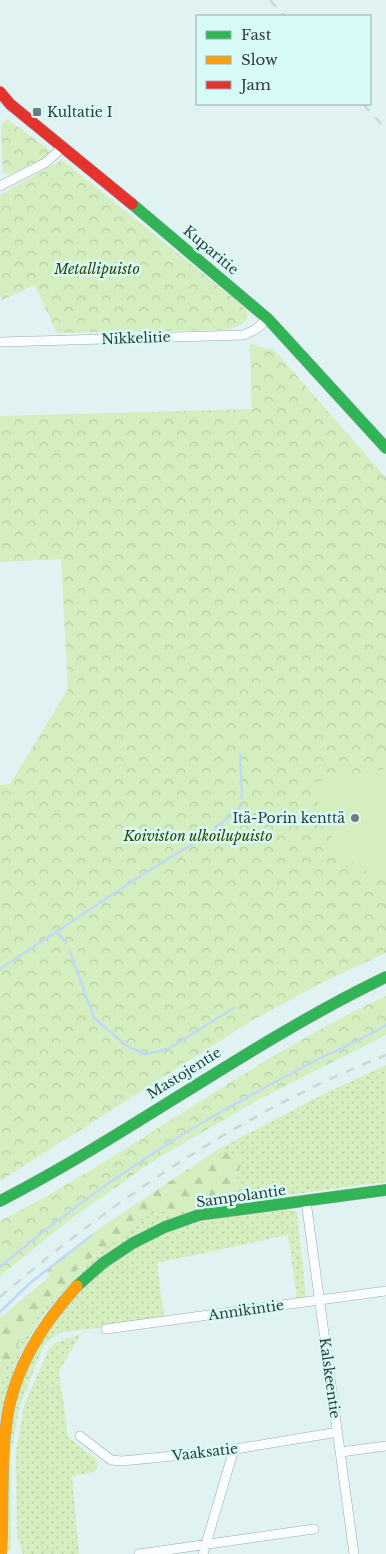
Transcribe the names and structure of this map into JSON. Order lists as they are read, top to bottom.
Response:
{
  "streets": {
    "street": [
      "Kuparitie",
      "Nikkelitie",
      "Mastojentie",
      "Sampolantie",
      "Annikintie",
      "Kalskeentie",
      "Vaaksatie"
    ]
  },
  "crossings": [
    ["Kuparitie", "Nikkelitie"],
    ["Sampolantie", "Kalskeentie"],
    ["Annikintie", "Kalskeentie"],
    ["Kalskeentie", "Vaaksatie"]
  ],
  "parks": ["Metallipuisto", "Koiviston ulkoilupuisto"],
  "places": {
    "transit": ["Kultatie I"],
    "other": ["Itä-Porin kenttä"]
  },
  "legend": ["Fast", "Slow", "Jam"]
}
